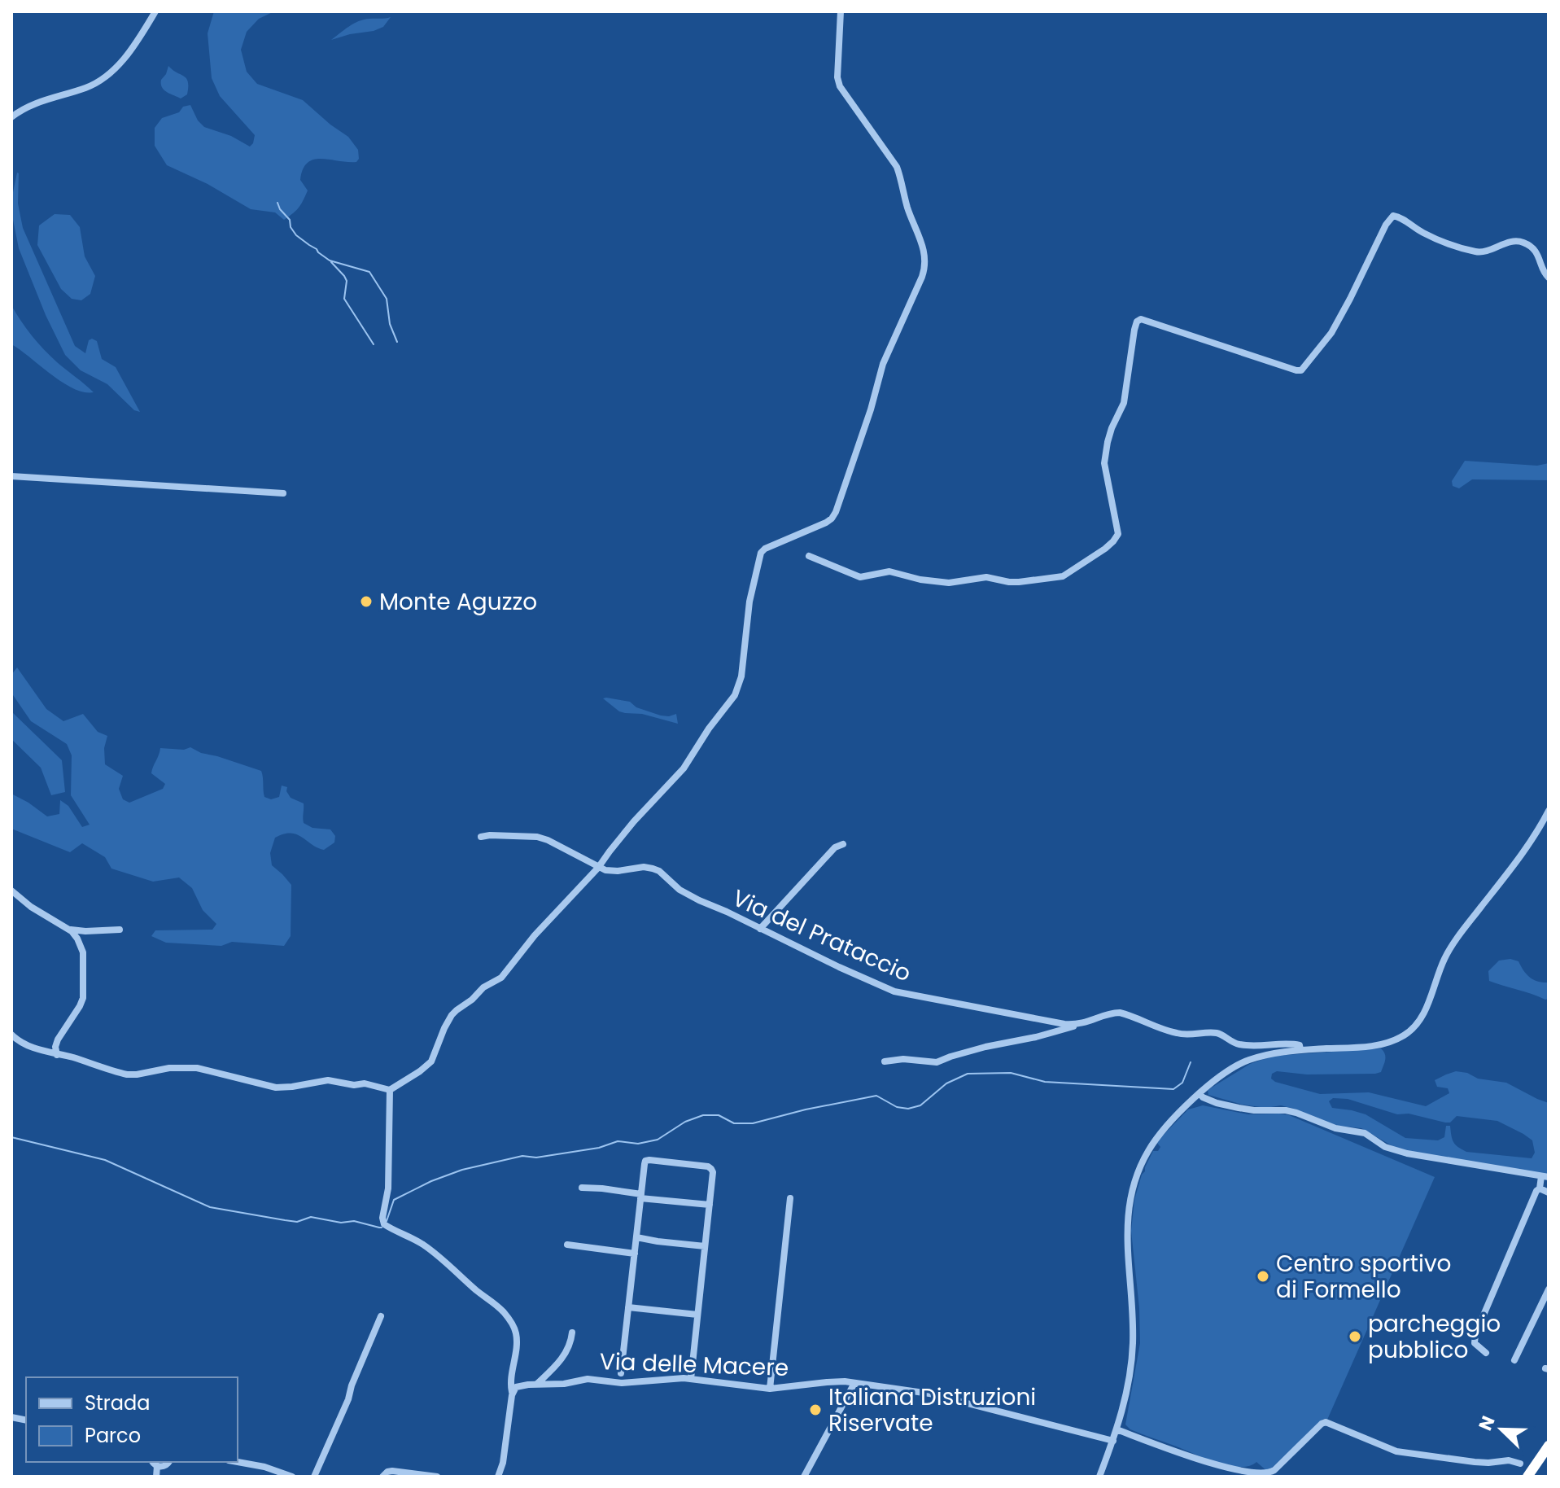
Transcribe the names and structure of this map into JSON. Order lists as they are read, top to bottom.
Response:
{
  "streets": {
    "street": ["Via del Prataccio", "Via delle Macere"]
  },
  "places": [
    "Monte Aguzzo",
    "Centro sportivo di Formello",
    "parcheggio pubblico",
    "Italiana Distruzioni Riservate"
  ],
  "legend": ["Strada", "Parco"],
  "north": "top left"
}
